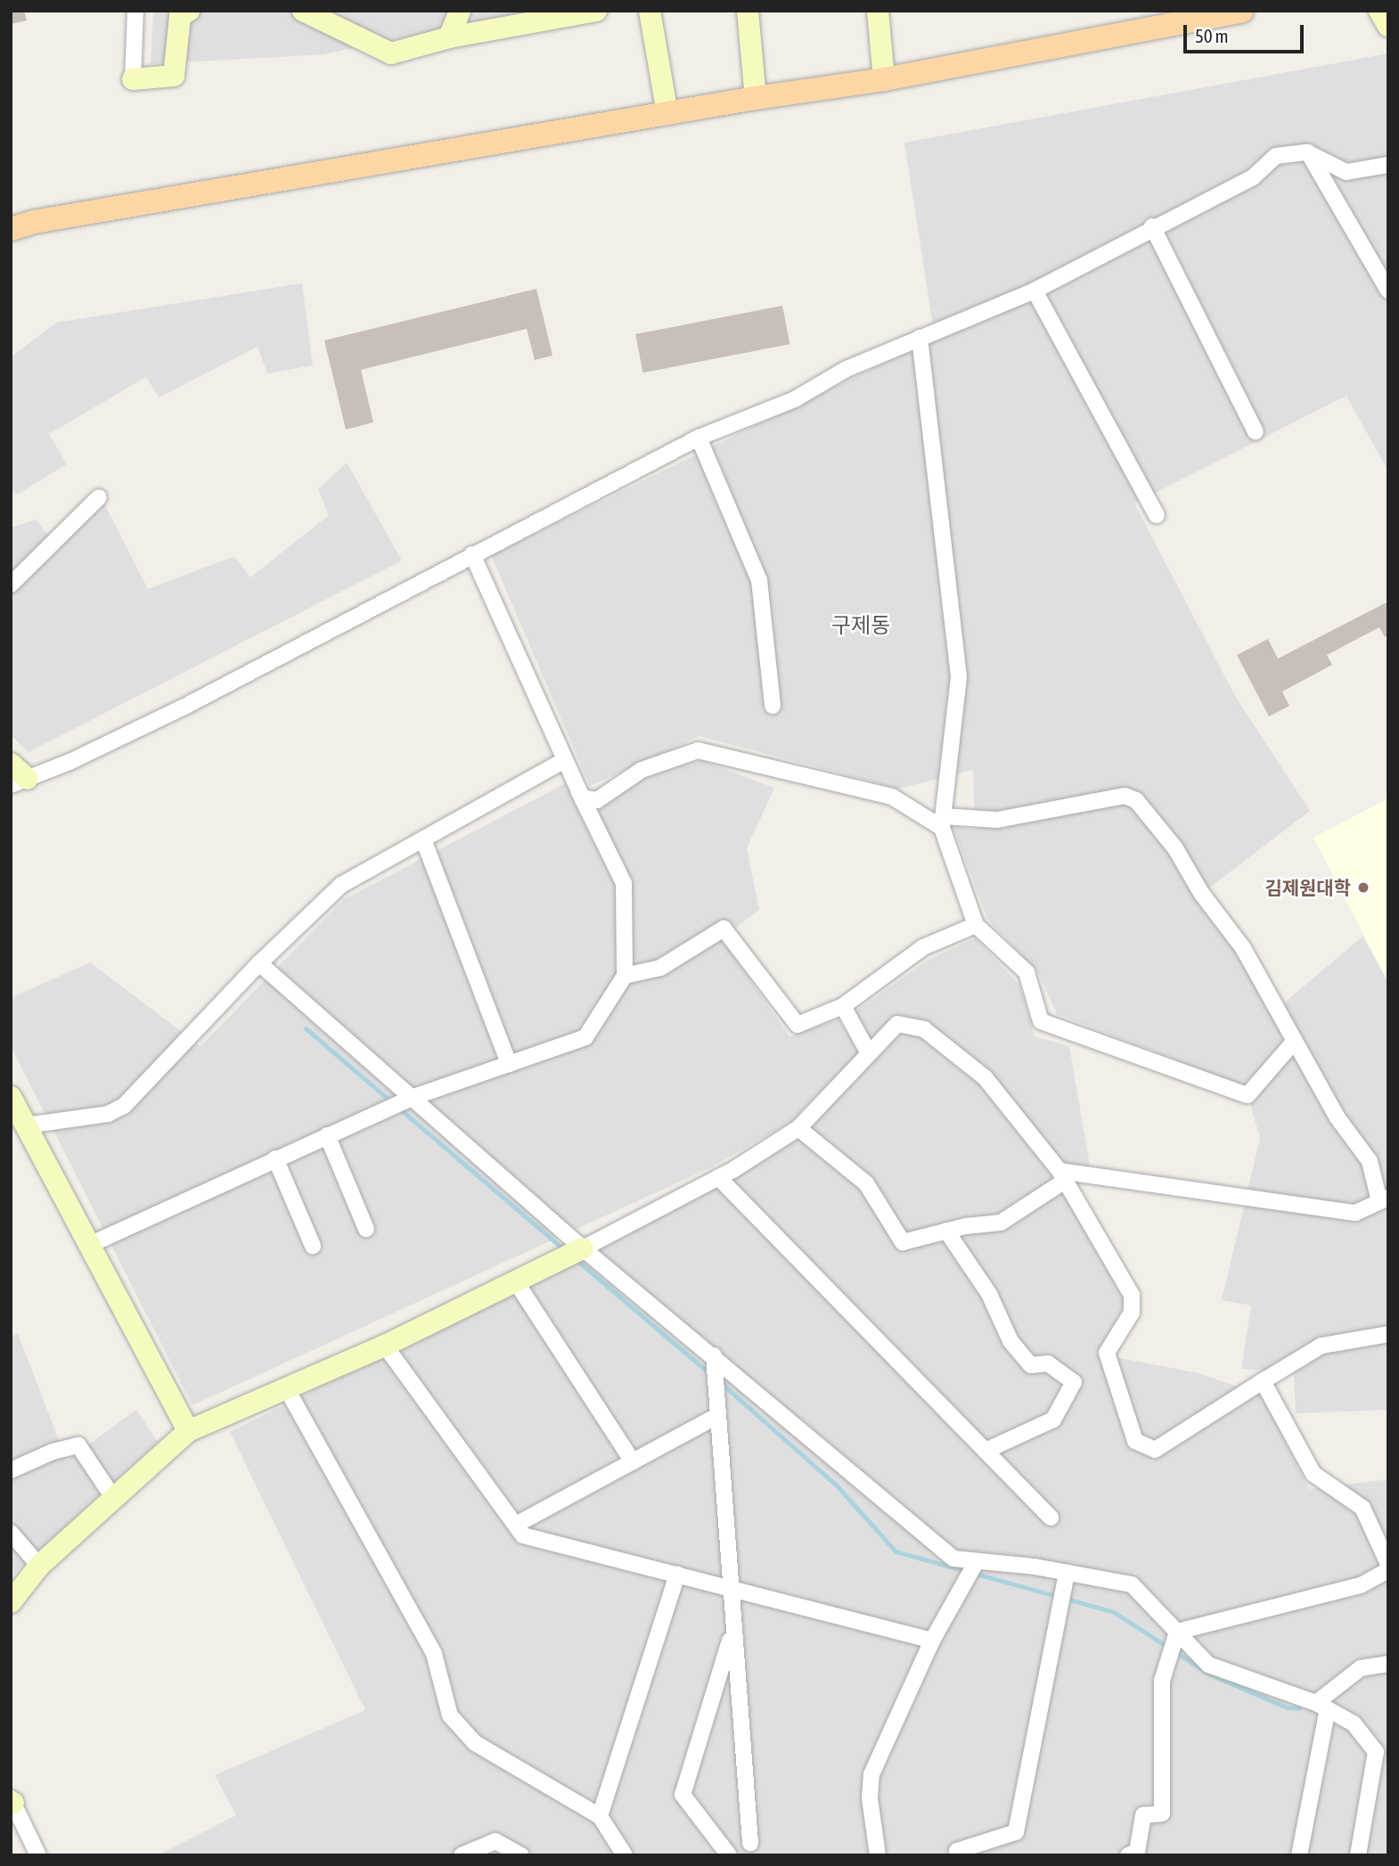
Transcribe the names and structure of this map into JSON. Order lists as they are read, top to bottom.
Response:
{
  "districts": ["구제동"],
  "places": ["김제원대학"],
  "scale_bar": "50 m"
}
